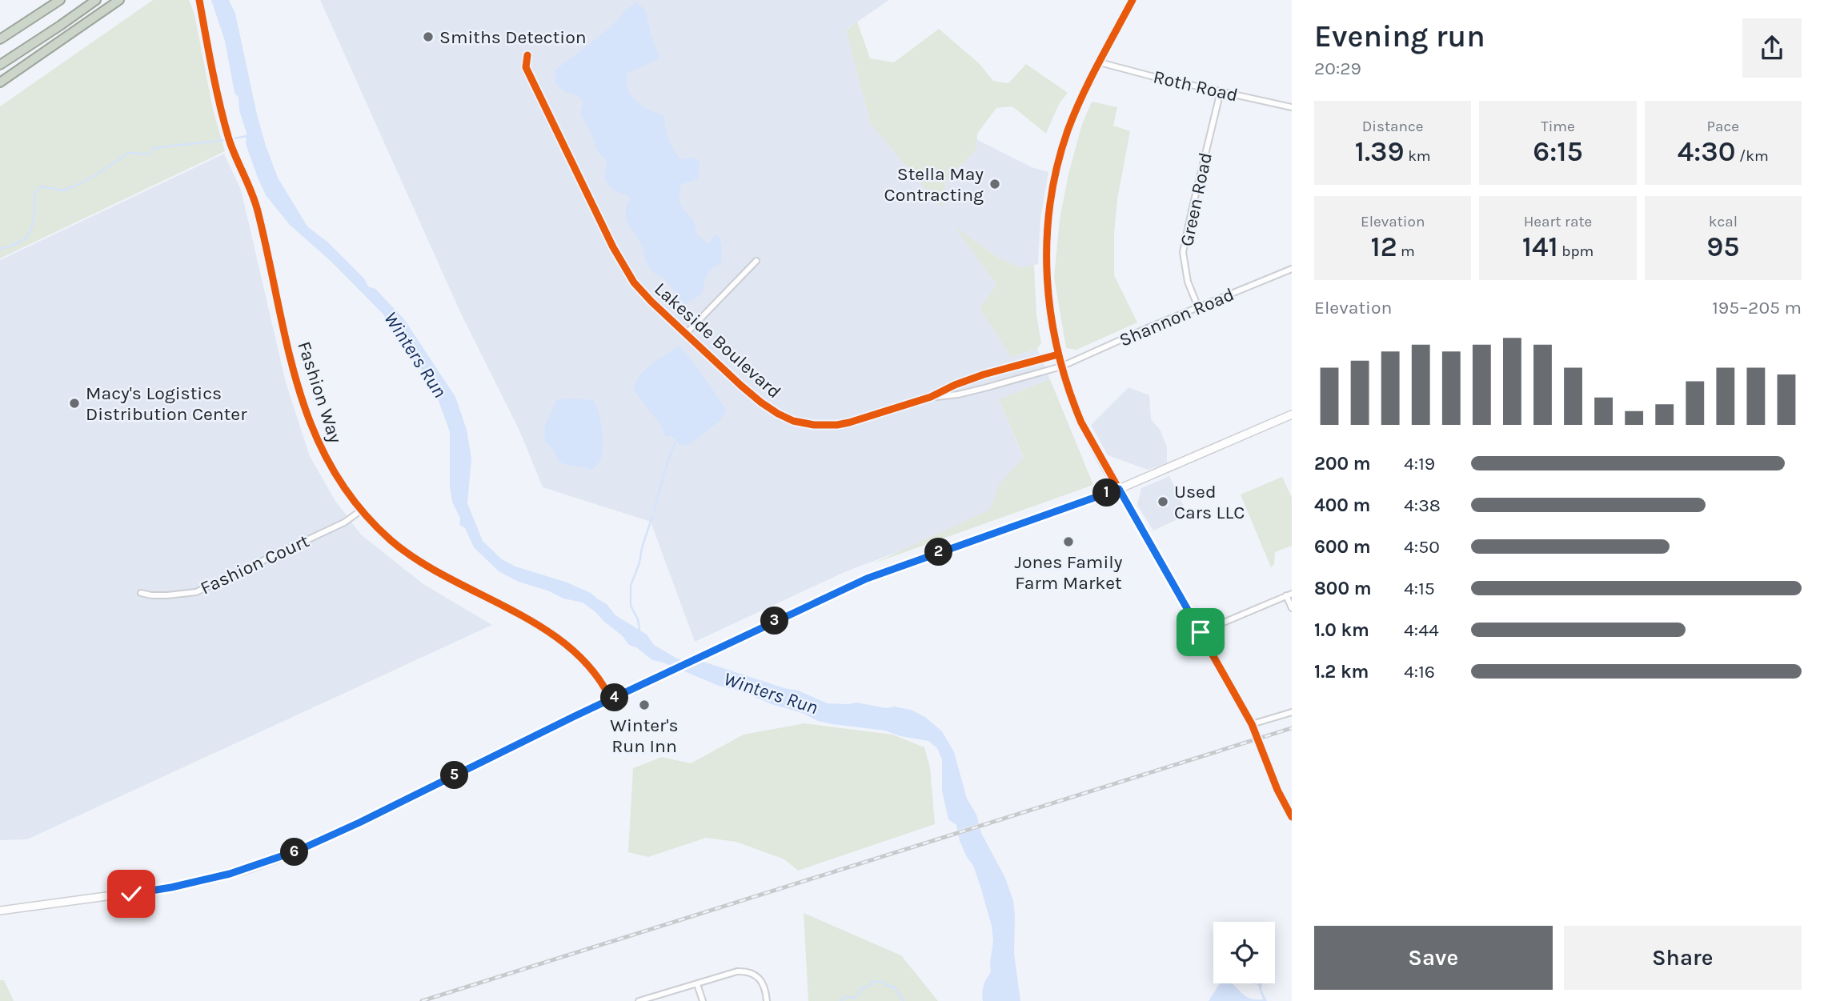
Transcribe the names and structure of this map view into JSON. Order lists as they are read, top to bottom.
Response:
{
  "streets": {
    "street": [
      "Roth Road",
      "Green Road",
      "Shannon Road",
      "Lakeside Boulevard",
      "Fashion Way",
      "Fashion Court"
    ]
  },
  "crossings": [
    ["Roth Road", "Green Road"],
    ["Green Road", "Shannon Road"],
    ["Shannon Road", "Lakeside Boulevard"],
    ["Fashion Way", "Fashion Court"]
  ],
  "water": ["Winters Run"],
  "places": [
    "Smiths Detection",
    "Stella May Contracting",
    "Macy's Logistics Distribution Center",
    "Used Cars LLC",
    "Jones Family Farm Market",
    "Winter's Run Inn"
  ],
  "page": {
    "heading": ["Evening run", "20:29"],
    "stats": [
      ["Distance", "1.39 km"],
      ["Time", "6:15"],
      ["Pace", "4:30 /km"],
      ["Elevation", "12 m"],
      ["Heart rate", "141 bpm"],
      ["kcal", "95"]
    ],
    "chart": ["Elevation", "195–205 m"],
    "list": [
      {
        "name": "200 m",
        "note": "4:19"
      },
      {
        "name": "400 m",
        "note": "4:38"
      },
      {
        "name": "600 m",
        "note": "4:50"
      },
      {
        "name": "800 m",
        "note": "4:15"
      },
      {
        "name": "1.0 km",
        "note": "4:44"
      },
      {
        "name": "1.2 km",
        "note": "4:16"
      }
    ],
    "pins": [
      "1",
      "2",
      "3",
      "4",
      "5",
      "6"
    ],
    "buttons": ["Save", "Share"]
  }
}
